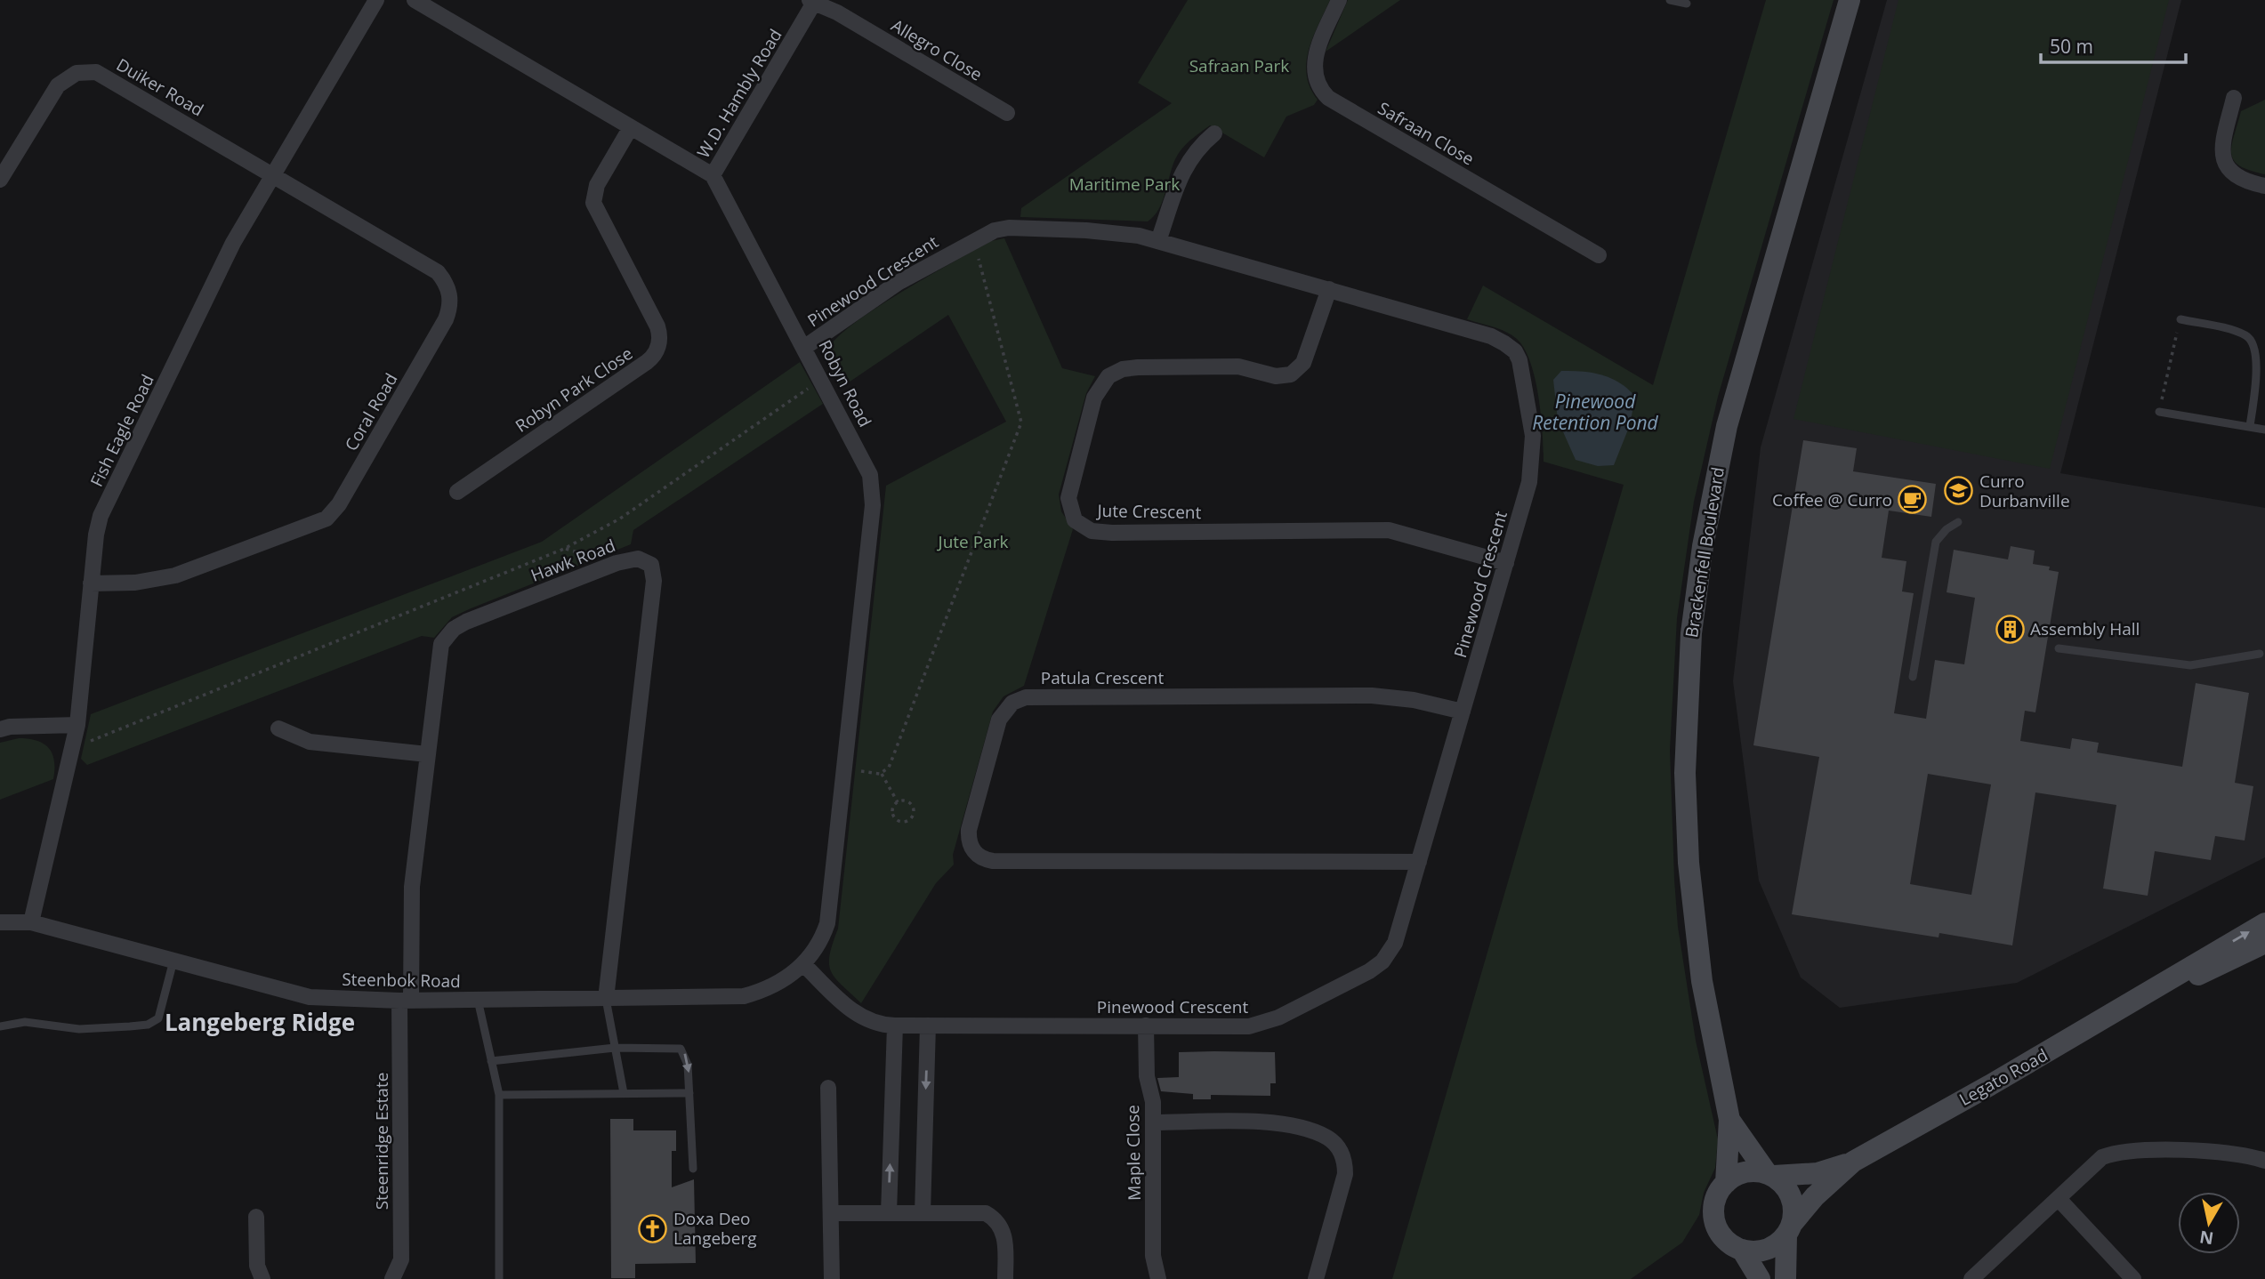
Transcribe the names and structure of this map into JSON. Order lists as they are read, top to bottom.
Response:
{
  "streets": {
    "street": [
      "Allegro Close",
      "Duiker Road",
      "W.D. Hambly Road",
      "Safraan Close",
      "Pinewood Crescent",
      "Robyn Road",
      "Robyn Park Close",
      "Coral Road",
      "Fish Eagle Road",
      "Jute Crescent",
      "Brackenfell Boulevard",
      "Hawk Road",
      "Patula Crescent",
      "Steenbok Road",
      "Legato Road",
      "Steenridge Estate",
      "Maple Close"
    ]
  },
  "crossings": [
    ["Allegro Close", "W.D. Hambly Road"],
    ["Duiker Road", "Coral Road"],
    ["Duiker Road", "Fish Eagle Road"],
    ["W.D. Hambly Road", "Robyn Road"],
    ["Pinewood Crescent", "Robyn Road"],
    ["Pinewood Crescent", "Jute Crescent"],
    ["Pinewood Crescent", "Patula Crescent"],
    ["Pinewood Crescent", "Steenbok Road"],
    ["Pinewood Crescent", "Maple Close"],
    ["Robyn Road", "Steenbok Road"],
    ["Coral Road", "Fish Eagle Road"],
    ["Fish Eagle Road", "Steenbok Road"],
    ["Brackenfell Boulevard", "Legato Road"],
    ["Hawk Road", "Steenbok Road"],
    ["Hawk Road", "Steenridge Estate"],
    ["Steenbok Road", "Steenridge Estate"]
  ],
  "districts": ["Langeberg Ridge"],
  "water": ["Pinewood Retention Pond"],
  "parks": ["Safraan Park", "Maritime Park", "Jute Park"],
  "places": {
    "school or university": ["Curro Durbanville"],
    "cafe": ["Coffee @ Curro"],
    "building": ["Assembly Hall"],
    "church": ["Doxa Deo Langeberg"]
  },
  "scale_bar": "50 m",
  "north": "bottom"
}
